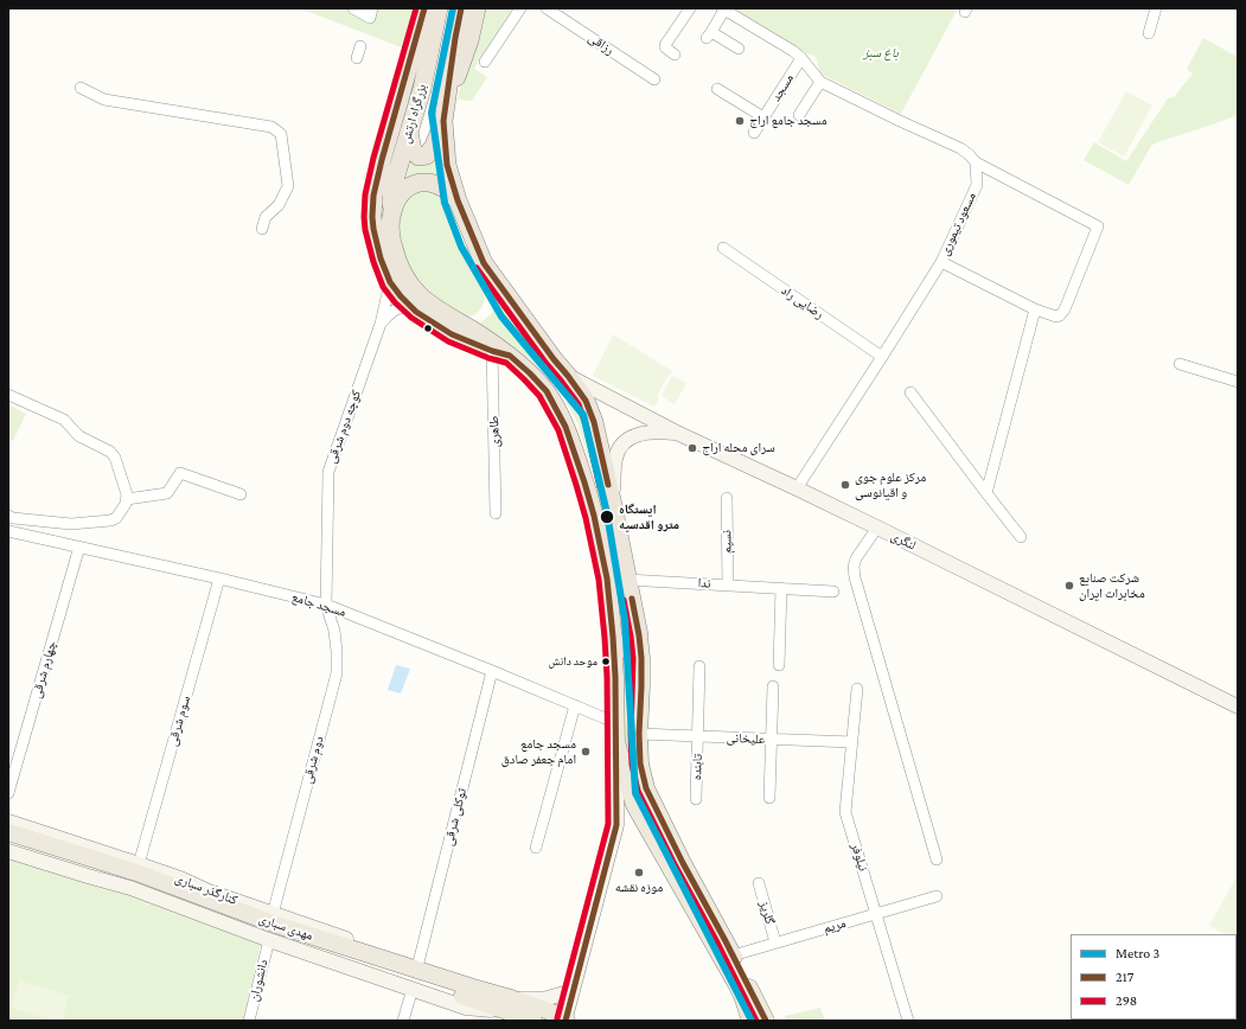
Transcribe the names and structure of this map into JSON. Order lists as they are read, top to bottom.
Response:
{
  "streets": {
    "highway": ["بزرگراه ارتش"],
    "main road": ["لنگری", "کنارگذر سباری", "مهدی سباری"],
    "street": [
      "رزاقی",
      "مسجد",
      "مسعود تیموری",
      "رضایی راد",
      "کوچه دوم شرقی",
      "طاهری",
      "نسیم",
      "ندا",
      "مسجد جامع",
      "چهارم شرقی",
      "سوم شرقی",
      "علیخانی",
      "دوم شرقی",
      "تابنده",
      "توکلی شرقی",
      "نیلوفر",
      "گلریز",
      "مریم",
      "دانشوران"
    ]
  },
  "crossings": [
    ["بزرگراه ارتش", "لنگری"],
    ["مسعود تیموری", "رضایی راد"],
    ["مسعود تیموری", "لنگری"],
    ["کوچه دوم شرقی", "مسجد جامع"],
    ["کوچه دوم شرقی", "دوم شرقی"],
    ["نسیم", "ندا"],
    ["مسجد جامع", "چهارم شرقی"],
    ["مسجد جامع", "سوم شرقی"],
    ["مسجد جامع", "دوم شرقی"],
    ["مسجد جامع", "توکلی شرقی"],
    ["سوم شرقی", "کنارگذر سباری"],
    ["علیخانی", "تابنده"],
    ["علیخانی", "نیلوفر"],
    ["دوم شرقی", "کنارگذر سباری"],
    ["توکلی شرقی", "کنارگذر سباری"],
    ["نیلوفر", "مریم"],
    ["کنارگذر سباری", "مهدی سباری"],
    ["کنارگذر سباری", "دانشوران"],
    ["گلریز", "مریم"]
  ],
  "parks": ["باغ سبز"],
  "places": [
    "مسجد جامع اراج",
    "سرای محله اراج",
    "مرکز علوم جوی و اقیانوسی",
    "ایستگاه مترو اقدسیه",
    "شرکت صنایع مخابرات ایران",
    "موحد دانش",
    "مسجد جامع امام جعفر صادق",
    "موزه نقشه"
  ],
  "lines": ["metro line 3", "transit line 217", "transit line 298"],
  "legend": ["Metro 3", "217", "298"]
}
